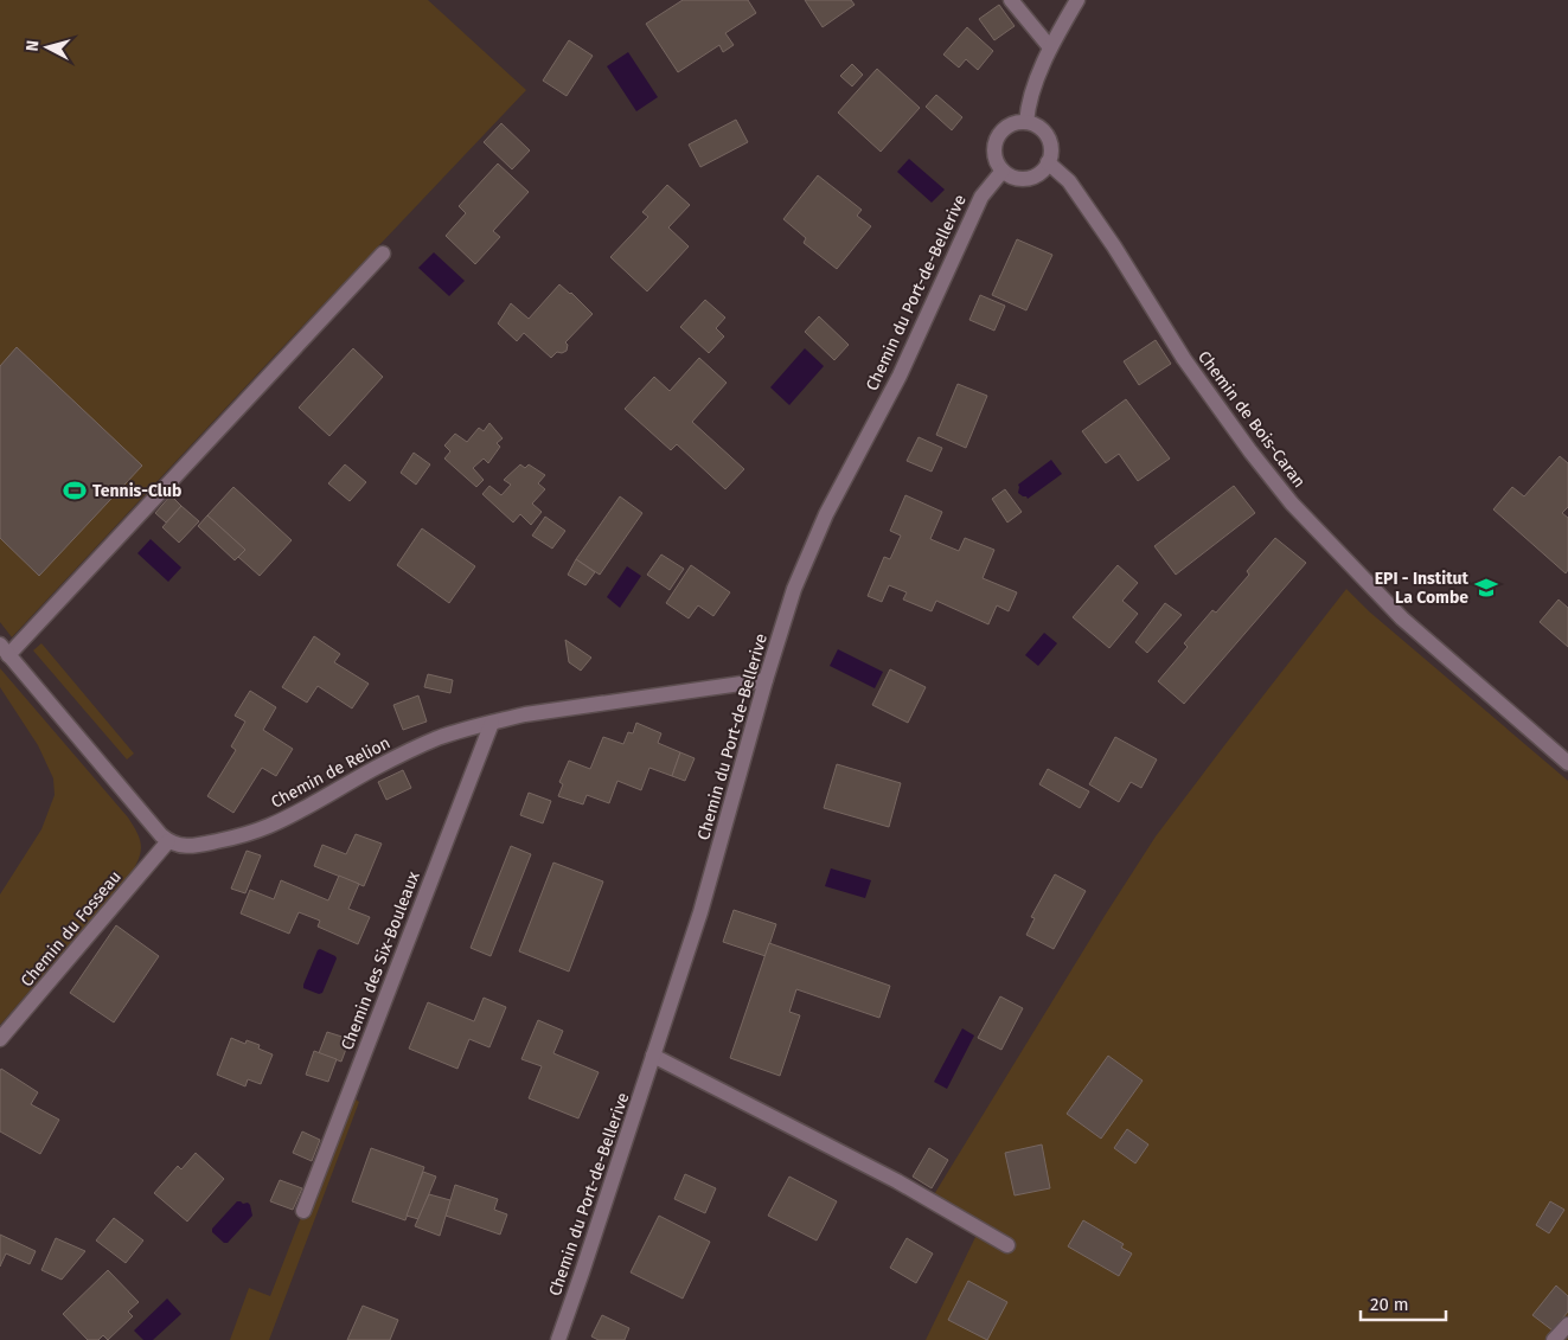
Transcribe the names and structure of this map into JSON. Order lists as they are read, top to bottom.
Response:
{
  "streets": {
    "street": [
      "Chemin du Port-de-Bellerive",
      "Chemin de Bois-Caran",
      "Chemin de Relion",
      "Chemin du Fosseau",
      "Chemin des Six-Bouleaux"
    ]
  },
  "crossings": [
    ["Chemin du Port-de-Bellerive", "Chemin de Bois-Caran"],
    ["Chemin du Port-de-Bellerive", "Chemin de Relion"],
    ["Chemin de Relion", "Chemin du Fosseau"],
    ["Chemin de Relion", "Chemin des Six-Bouleaux"]
  ],
  "places": {
    "sports": ["Tennis-Club"],
    "school or university": ["EPI - Institut La Combe"]
  },
  "scale_bar": "20 m",
  "north": "left"
}
